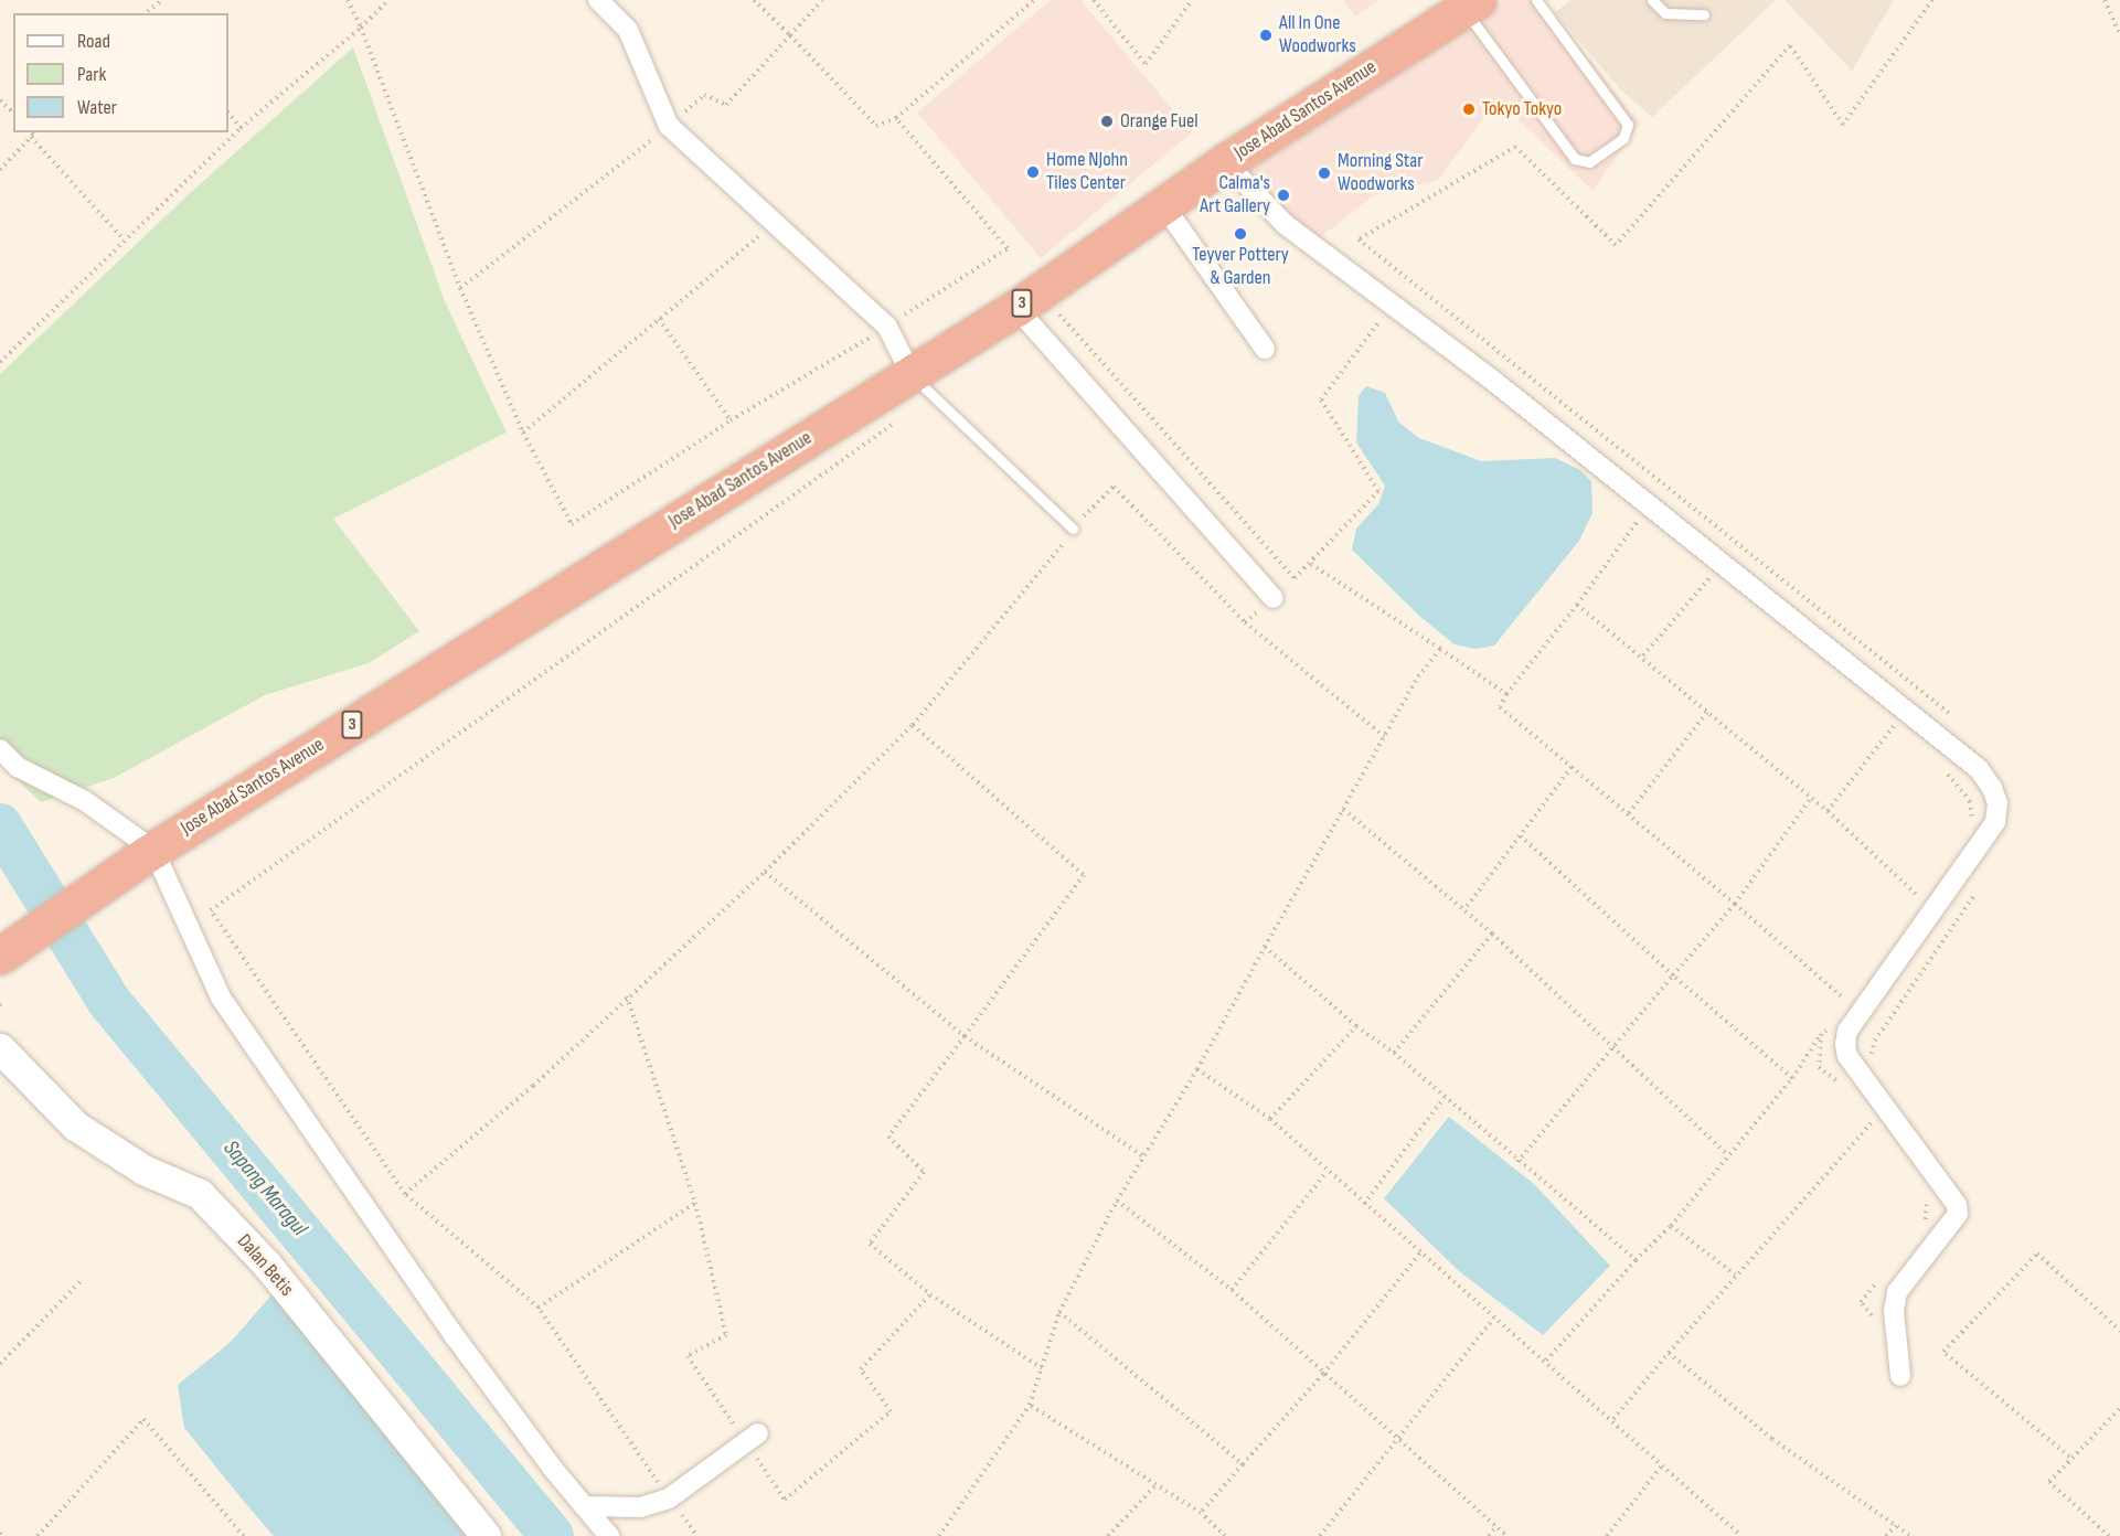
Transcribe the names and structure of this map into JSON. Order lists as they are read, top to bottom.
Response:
{
  "streets": {
    "highway": ["Jose Abad Santos Avenue", "3"],
    "street": ["Dalan Betis"]
  },
  "water": ["Sapang Maragul"],
  "places": [
    "All In One Woodworks",
    "Tokyo Tokyo",
    "Orange Fuel",
    "Home NJohn Tiles Center",
    "Morning Star Woodworks",
    "Calma's Art Gallery",
    "Teyver Pottery & Garden"
  ],
  "legend": ["Road", "Park", "Water"]
}
